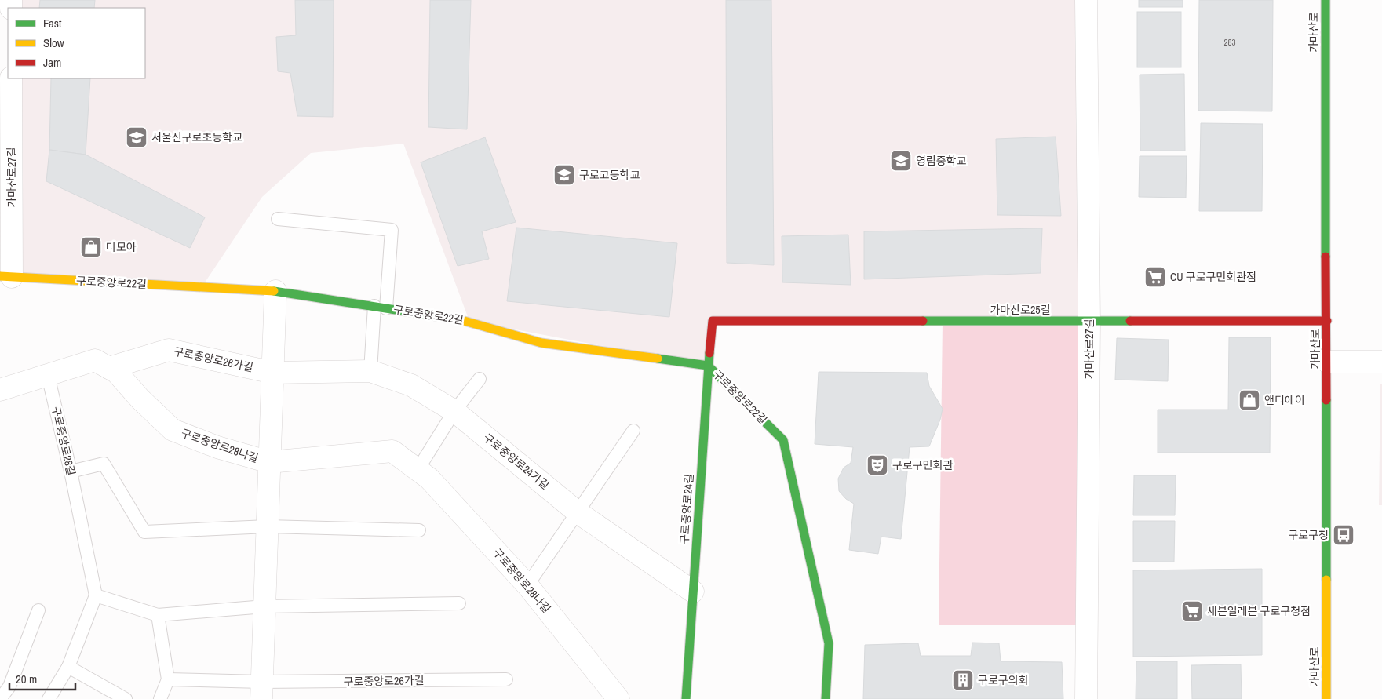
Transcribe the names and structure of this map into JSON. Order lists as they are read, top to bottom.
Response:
{
  "streets": {
    "street": [
      "가마산로",
      "가마산로27길",
      "구로중앙로22길",
      "가마산로25길",
      "구로중앙로26가길",
      "구로중앙로28나길",
      "구로중앙로24가길",
      "구로중앙로24길"
    ],
    "lane": ["구로중앙로28길"]
  },
  "crossings": [
    ["가마산로", "가마산로25길"],
    ["가마산로27길", "구로중앙로22길"],
    ["가마산로27길", "가마산로25길"],
    ["구로중앙로22길", "구로중앙로24길"],
    ["가마산로25길", "구로중앙로24길"],
    ["구로중앙로26가길", "구로중앙로28나길"],
    ["구로중앙로26가길", "구로중앙로24가길"],
    ["구로중앙로28길", "구로중앙로28나길"],
    ["구로중앙로24가길", "구로중앙로24길"]
  ],
  "places": {
    "school or university": ["서울신구로초등학교", "영림중학교", "구로고등학교"],
    "shop": ["더모아", "앤티에이"],
    "supermarket": ["CU 구로구민회관점", "세븐일레븐 구로구청점"],
    "theatre": ["구로구민회관"],
    "bus stop": ["구로구청"],
    "building": ["구로구의회"]
  },
  "house_numbers": ["283"],
  "legend": ["Fast", "Slow", "Jam"],
  "scale_bar": "20 m"
}
